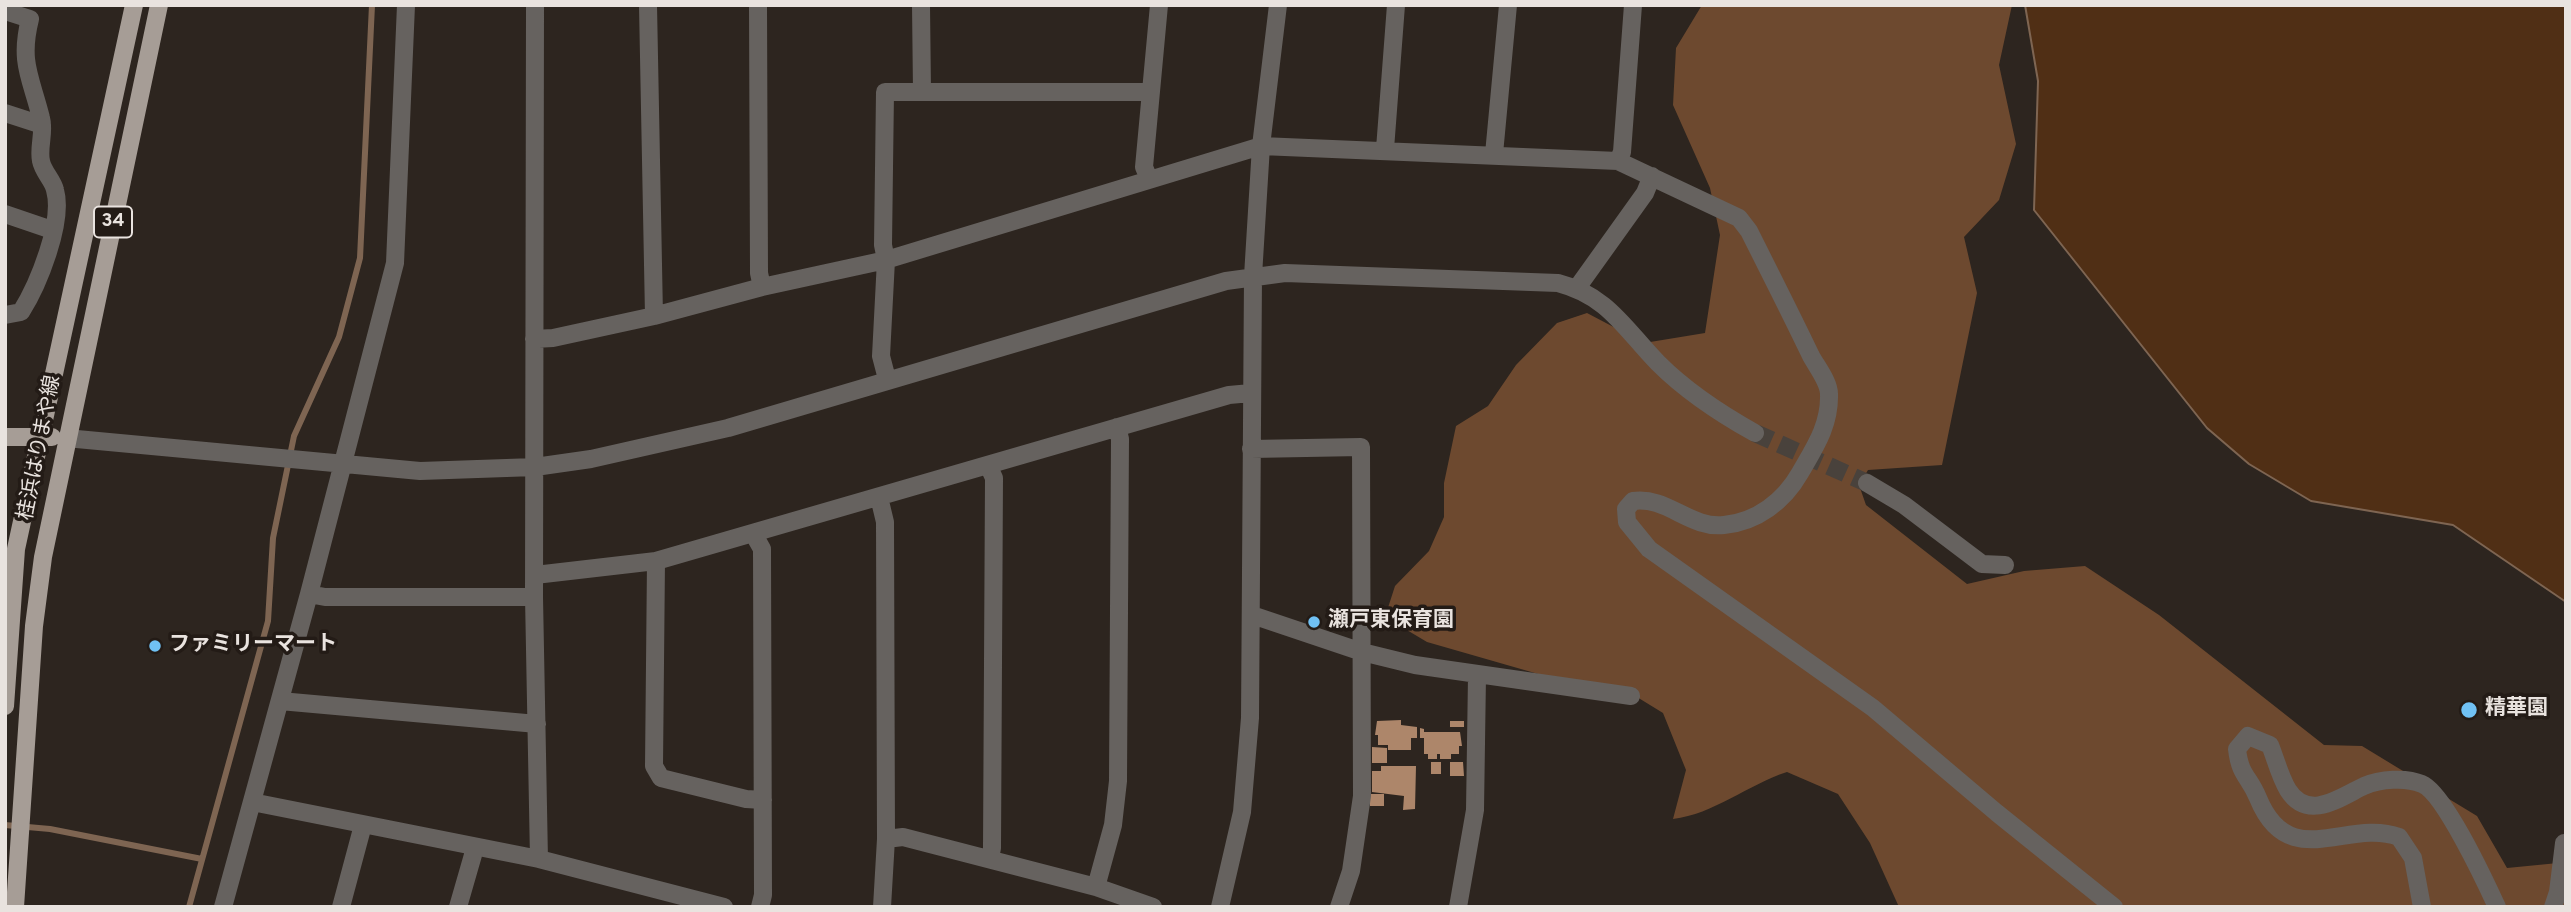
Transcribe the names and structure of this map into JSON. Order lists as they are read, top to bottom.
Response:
{
  "streets": {
    "main road": ["34", "桂浜はりまや線"]
  },
  "places": ["瀬戸東保育園", "ファミリーマート", "精華園"]
}
